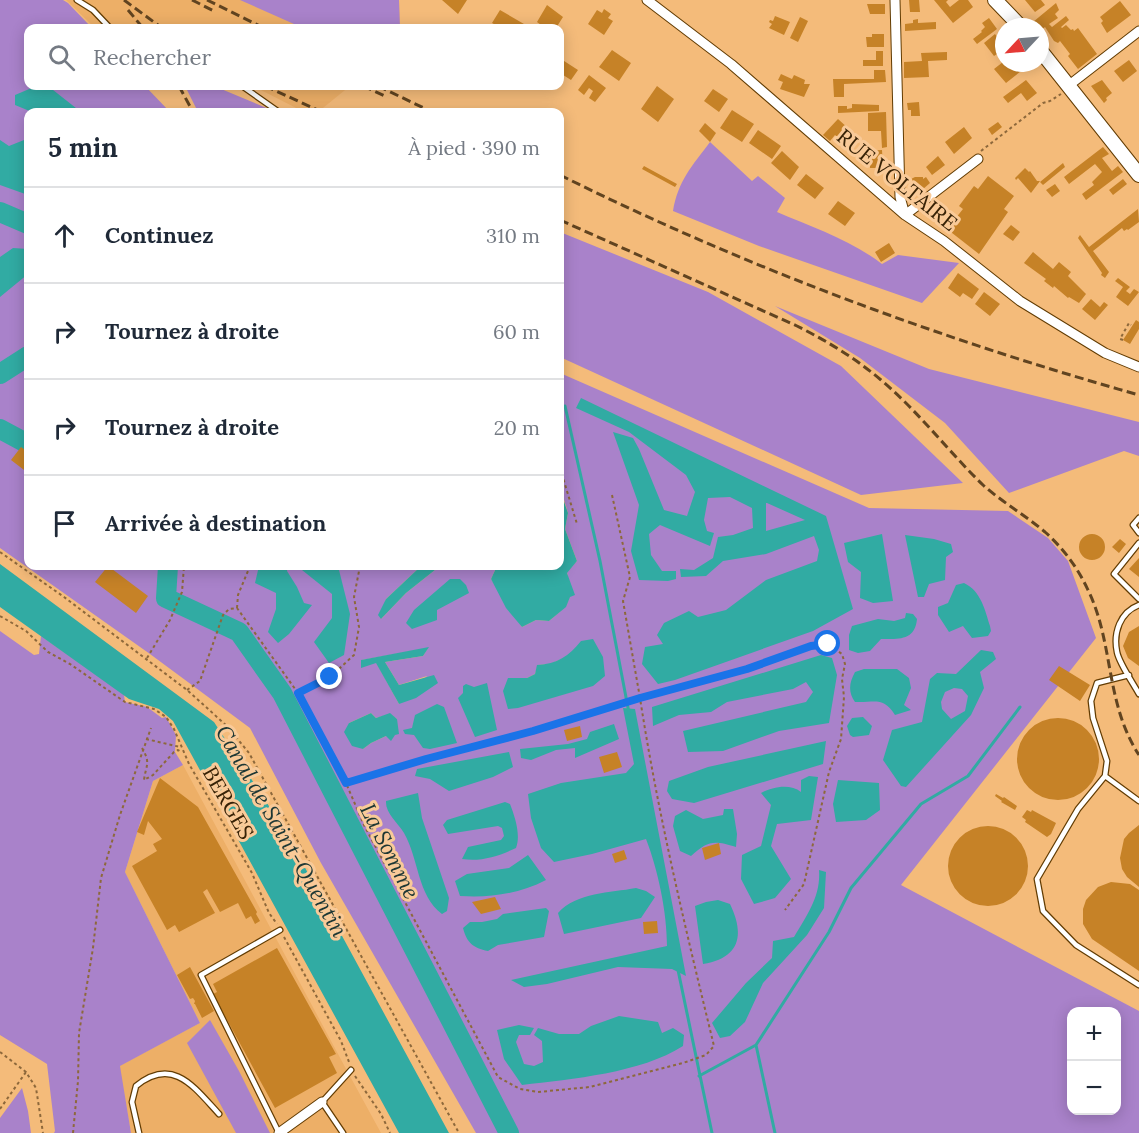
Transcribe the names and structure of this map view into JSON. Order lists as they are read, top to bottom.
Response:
{
  "streets": {
    "street": ["RUE VOLTAIRE"],
    "path": ["BERGES"]
  },
  "water": ["Canal de Saint-Quentin", "La Somme"],
  "north": "bottom left",
  "page": {
    "search": "Rechercher",
    "heading": ["5 min", "À pied · 390 m"],
    "list": [
      ["Continuez", "310 m"],
      ["Tournez à droite", "60 m"],
      ["Tournez à droite", "20 m"],
      "Arrivée à destination"
    ],
    "map_buttons": ["+", "−"]
  }
}
